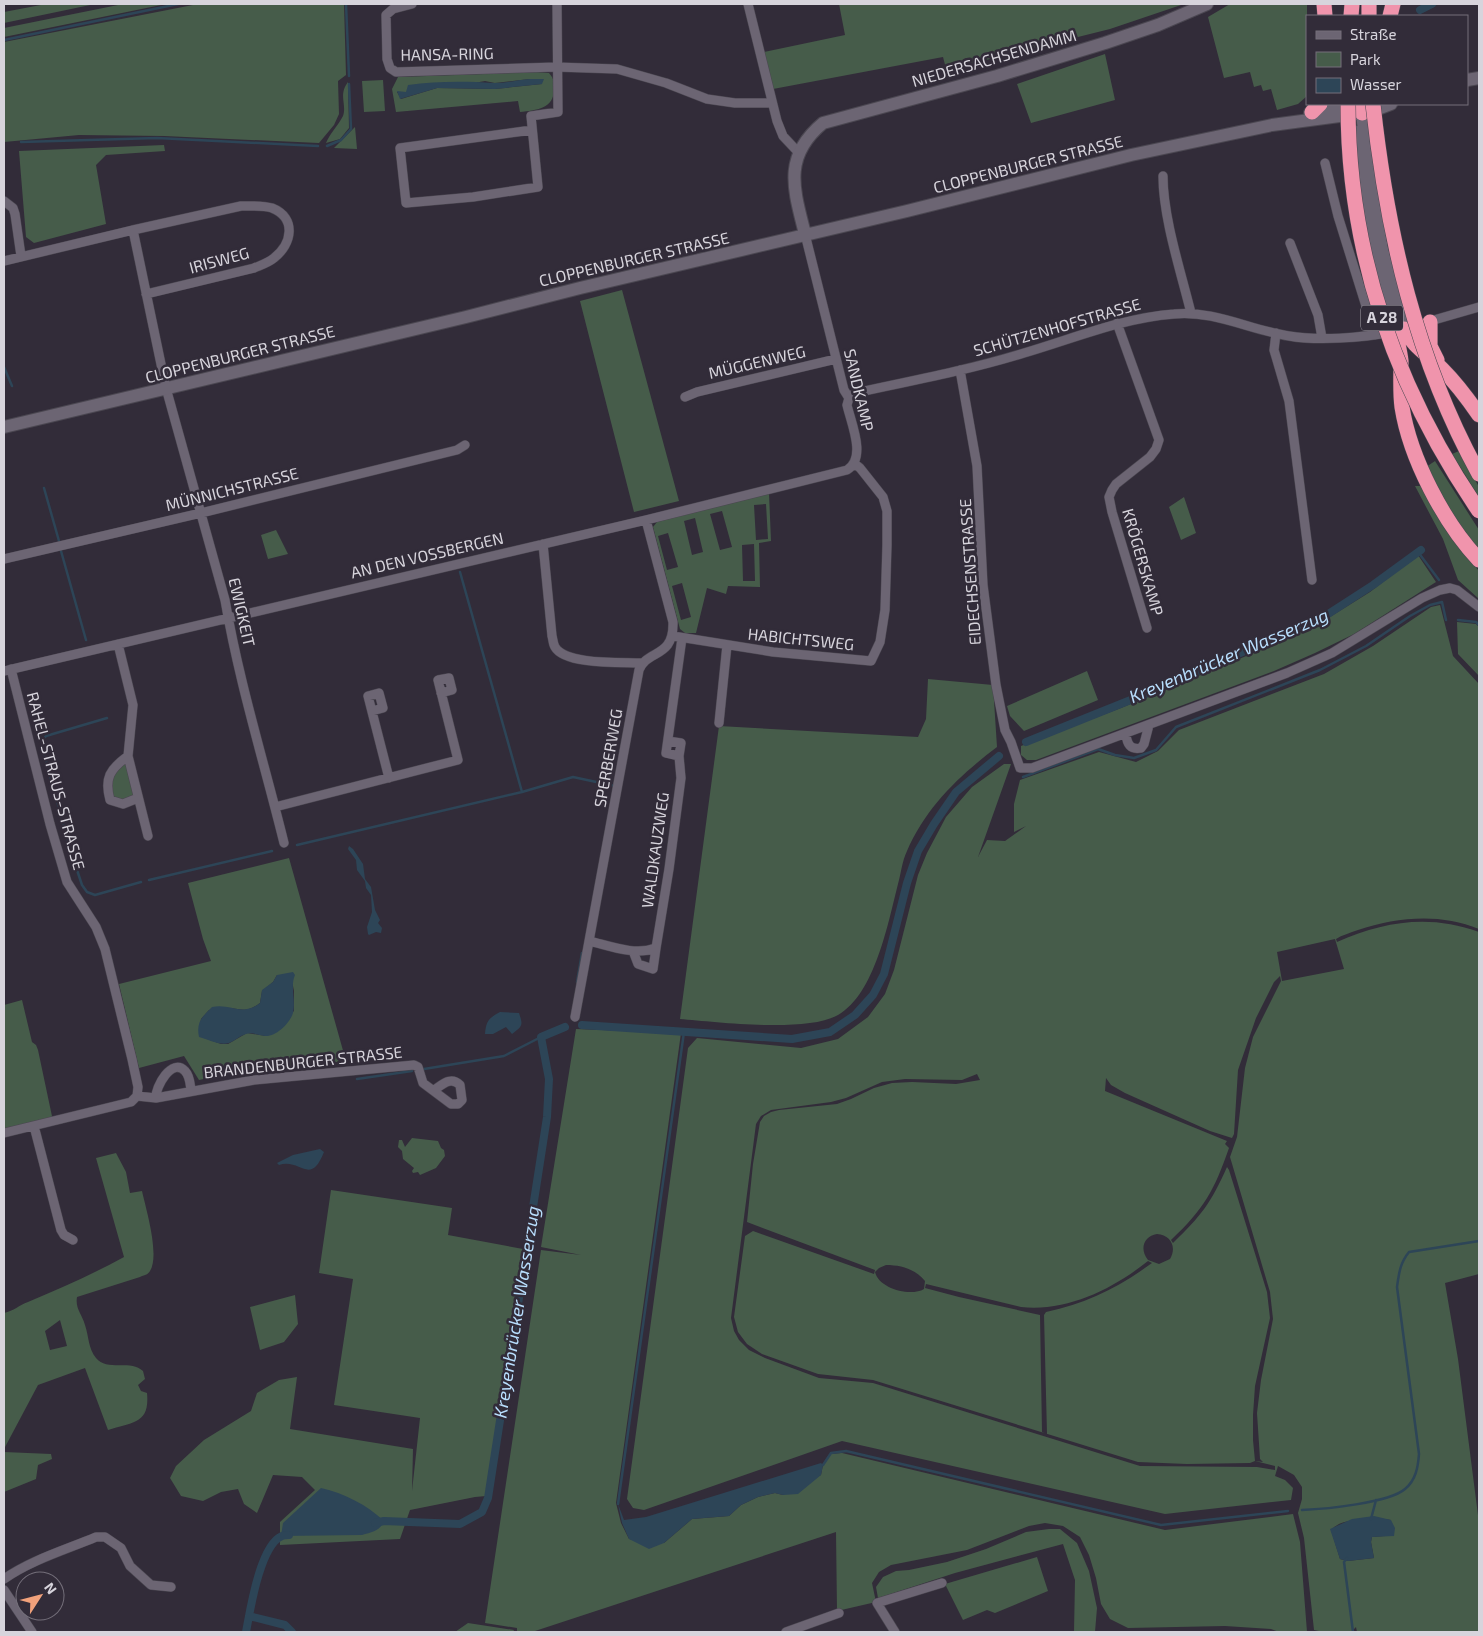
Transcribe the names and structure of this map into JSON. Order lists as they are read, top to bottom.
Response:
{
  "streets": {
    "highway": ["A 28"],
    "main road": ["NIEDERSACHSENDAMM", "CLOPPENBURGER STRASSE"],
    "street": [
      "HANSA-RING",
      "IRISWEG",
      "SCHÜTZENHOFSTRASSE",
      "MÜGGENWEG",
      "SANDKAMP",
      "MÜNNICHSTRASSE",
      "AN DEN VOSSBERGEN",
      "KRÖGERSKAMP",
      "EIDECHSENSTRASSE",
      "EWIGKEIT",
      "HABICHTSWEG",
      "SPERBERWEG",
      "RAHEL-STRAUS-STRASSE",
      "WALDKAUZWEG",
      "BRANDENBURGER STRASSE"
    ]
  },
  "crossings": [
    ["CLOPPENBURGER STRASSE", "A 28"],
    ["CLOPPENBURGER STRASSE", "SANDKAMP"],
    ["CLOPPENBURGER STRASSE", "EWIGKEIT"],
    ["IRISWEG", "EWIGKEIT"],
    ["SCHÜTZENHOFSTRASSE", "SANDKAMP"],
    ["SCHÜTZENHOFSTRASSE", "KRÖGERSKAMP"],
    ["SCHÜTZENHOFSTRASSE", "EIDECHSENSTRASSE"],
    ["MÜGGENWEG", "SANDKAMP"],
    ["SANDKAMP", "AN DEN VOSSBERGEN"],
    ["SANDKAMP", "HABICHTSWEG"],
    ["MÜNNICHSTRASSE", "EWIGKEIT"],
    ["AN DEN VOSSBERGEN", "EWIGKEIT"],
    ["AN DEN VOSSBERGEN", "HABICHTSWEG"],
    ["AN DEN VOSSBERGEN", "RAHEL-STRAUS-STRASSE"],
    ["HABICHTSWEG", "WALDKAUZWEG"],
    ["RAHEL-STRAUS-STRASSE", "BRANDENBURGER STRASSE"]
  ],
  "water": ["Kreyenbrücker Wasserzug"],
  "legend": ["Straße", "Park", "Wasser"],
  "north": "top right"
}
